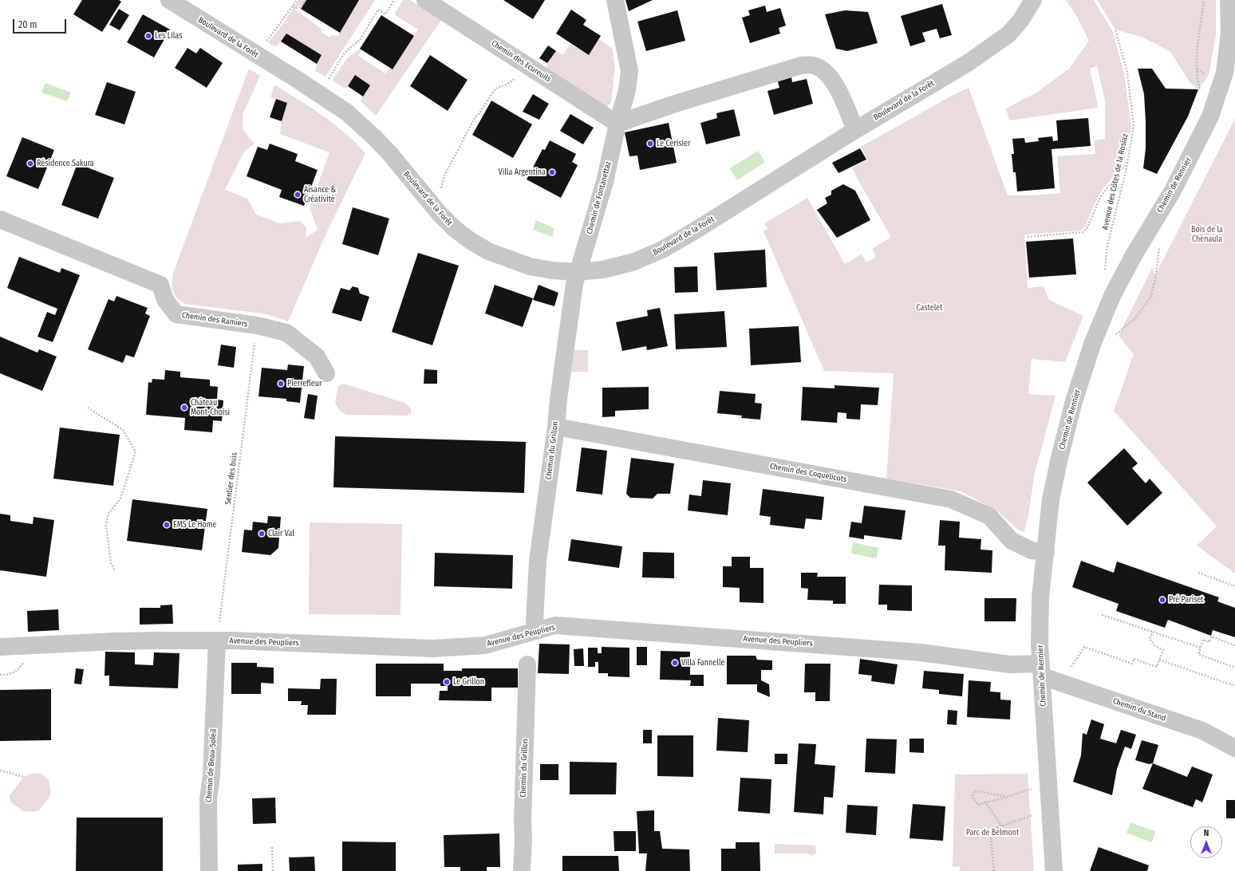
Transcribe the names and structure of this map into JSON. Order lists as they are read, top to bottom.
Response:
{
  "streets": {
    "street": [
      "Boulevard de la Forêt",
      "Chemin des Ecureuils",
      "Chemin de Rennier",
      "Chemin de Fontanettaz",
      "Chemin des Ramiers",
      "Chemin du Grillon",
      "Chemin des Coquelicots",
      "Avenue des Peupliers",
      "Chemin du Stand",
      "Chemin de Beau-Soleil"
    ],
    "path": ["Avenue des Côtes de la Rosiaz", "Sentier des buis"]
  },
  "crossings": [
    ["Boulevard de la Forêt", "Chemin de Fontanettaz"],
    ["Boulevard de la Forêt", "Chemin du Grillon"],
    ["Chemin des Ecureuils", "Chemin de Fontanettaz"],
    ["Chemin de Rennier", "Chemin des Coquelicots"],
    ["Chemin de Rennier", "Avenue des Peupliers"],
    ["Chemin de Rennier", "Chemin du Stand"],
    ["Chemin de Fontanettaz", "Chemin du Grillon"],
    ["Chemin des Ramiers", "Sentier des buis"],
    ["Chemin du Grillon", "Chemin des Coquelicots"],
    ["Chemin du Grillon", "Avenue des Peupliers"],
    ["Sentier des buis", "Avenue des Peupliers"],
    ["Sentier des buis", "Chemin de Beau-Soleil"],
    ["Avenue des Peupliers", "Chemin du Stand"],
    ["Avenue des Peupliers", "Chemin de Beau-Soleil"]
  ],
  "parks": ["Bois de la Chenaula", "Castelet", "Parc de Belmont"],
  "places": [
    "Les Lilas",
    "Le Cerisier",
    "Résidence Sakura",
    "Villa Argentina",
    "Aisance & Créativité",
    "Pierrefleur",
    "Château Mont-Choisi",
    "EMS Le Home",
    "Clair Val",
    "Pré Pariset",
    "Villa Fannelle",
    "Le Grillon"
  ],
  "scale_bar": "20 m",
  "north": "top"
}
